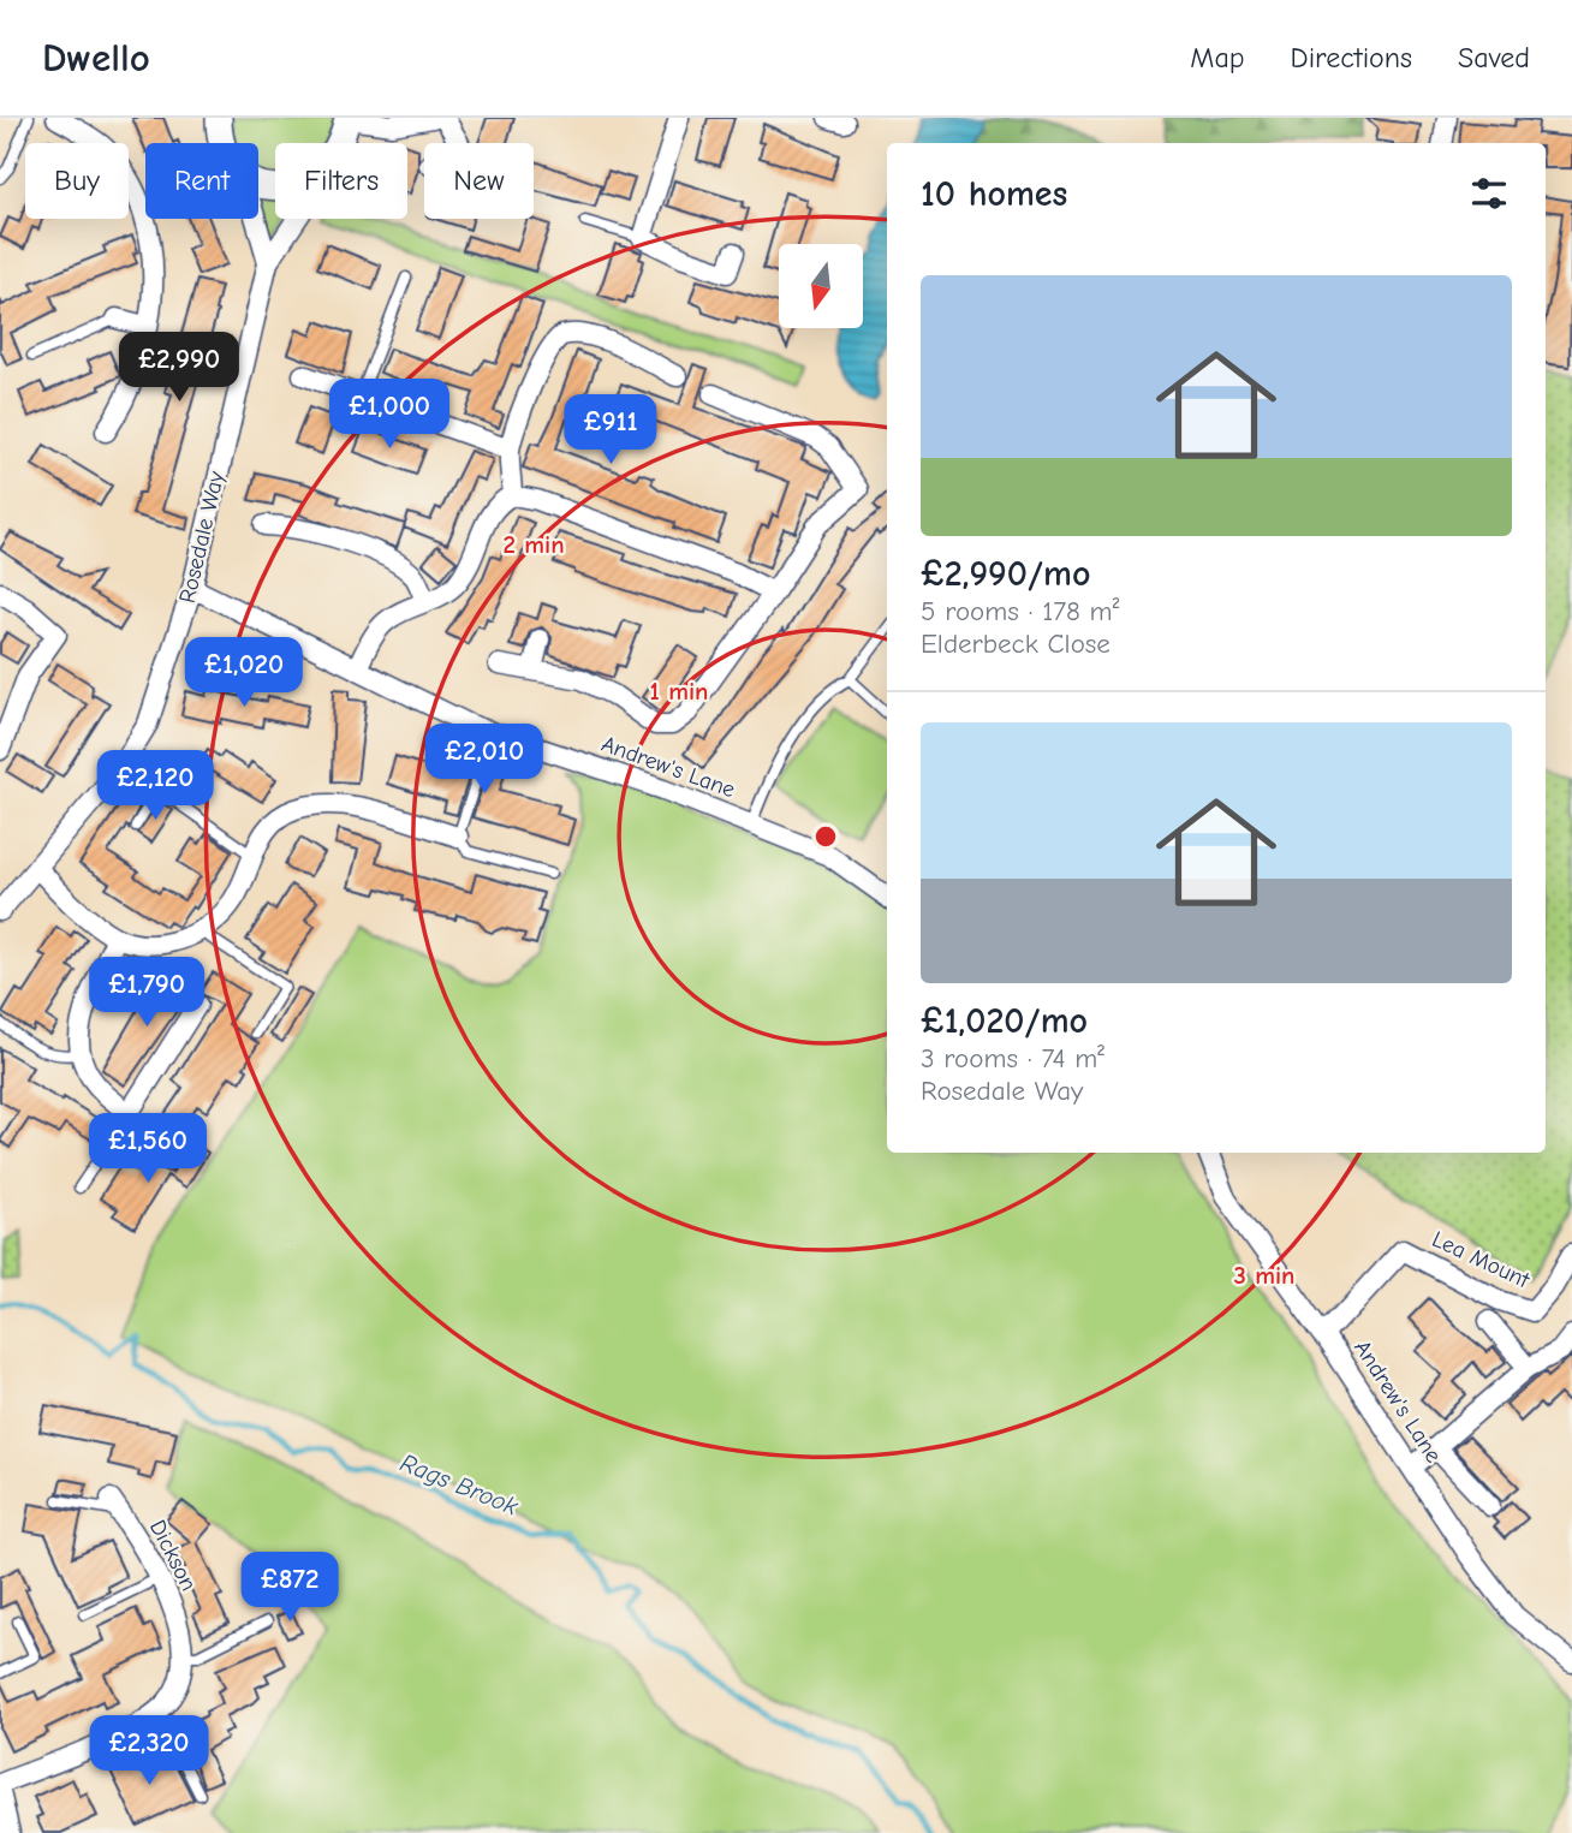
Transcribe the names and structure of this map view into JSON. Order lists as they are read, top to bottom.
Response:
{
  "streets": {
    "street": [
      "Rosedale Way",
      "Andrew's Lane",
      "Lea Mount",
      "Dickson"
    ]
  },
  "crossings": [
    ["Rosedale Way", "Andrew's Lane"],
    ["Andrew's Lane", "Lea Mount"]
  ],
  "water": ["Rags Brook"],
  "north": "bottom",
  "page": {
    "header": "Dwello",
    "nav": ["Map", "Directions", "Saved"],
    "chip": [
      "Buy",
      "Rent",
      "Filters",
      "New"
    ],
    "heading": "10 homes",
    "list": [
      {
        "name": "£2,990/mo",
        "note": "5 rooms · 178 m² · Elderbeck Close"
      },
      {
        "name": "£1,020/mo",
        "note": "3 rooms · 74 m² · Rosedale Way"
      }
    ],
    "price": [
      "£2,990",
      "£1,000",
      "£911",
      "£1,020",
      "£2,010",
      "£2,120",
      "£1,790",
      "£1,560",
      "£872",
      "£2,320"
    ]
  },
  "rings": ["2 min", "1 min", "3 min"]
}
